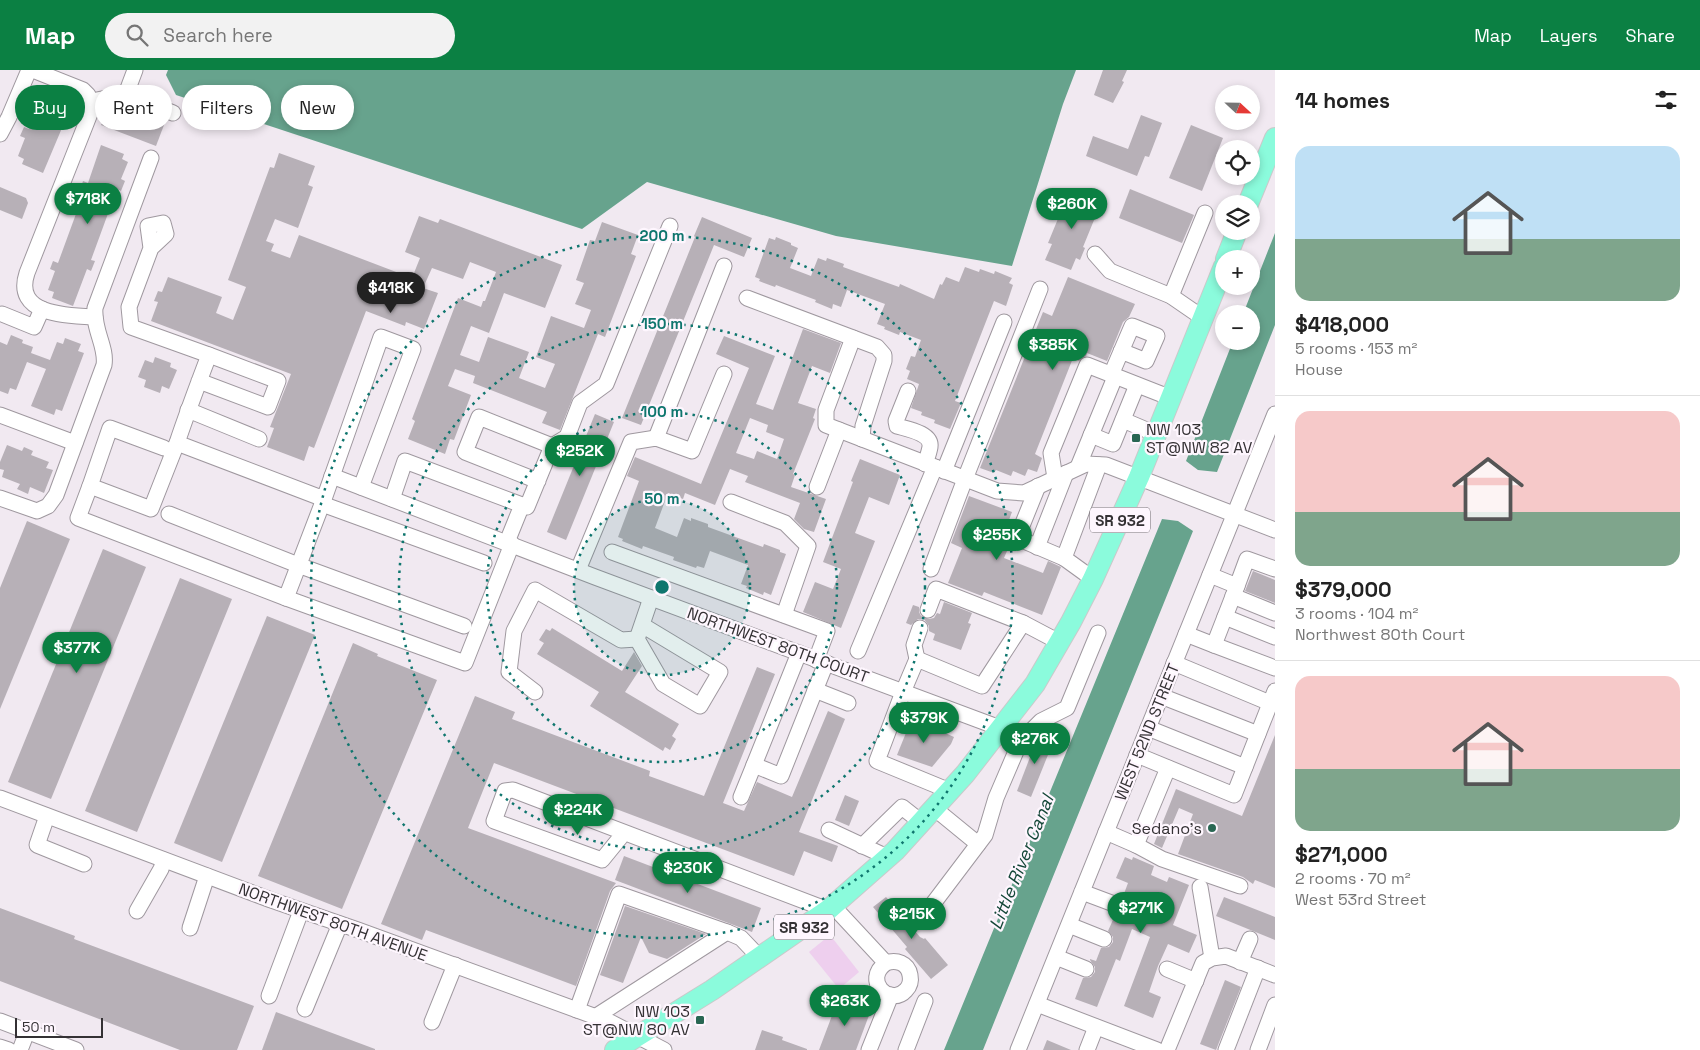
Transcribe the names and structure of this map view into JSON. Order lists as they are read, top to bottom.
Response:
{
  "streets": {
    "main road": ["SR 932"],
    "street": ["NORTHWEST 80TH COURT", "WEST 52ND STREET", "NORTHWEST 80TH AVENUE"]
  },
  "crossings": [
    ["SR 932", "NORTHWEST 80TH COURT"],
    ["SR 932", "NORTHWEST 80TH AVENUE"]
  ],
  "water": ["Little River Canal"],
  "places": {
    "transit": ["NW 103 ST@NW 82 AV", "NW 103 ST@NW 80 AV"],
    "other": ["Sedano's"]
  },
  "scale_bar": "50 m",
  "north": "right",
  "page": {
    "header": "Map",
    "search": "Search here",
    "nav": ["Map", "Layers", "Share"],
    "heading": "14 homes",
    "map_buttons": ["+", "−"],
    "chip": [
      "Buy",
      "Rent",
      "Filters",
      "New"
    ],
    "list": [
      {
        "name": "$418,000",
        "note": "5 rooms · 153 m² · House"
      },
      {
        "name": "$379,000",
        "note": "3 rooms · 104 m² · Northwest 80th Court"
      },
      {
        "name": "$271,000",
        "note": "2 rooms · 70 m² · West 53rd Street"
      }
    ],
    "price": [
      "$718K",
      "$260K",
      "$418K",
      "$385K",
      "$252K",
      "$255K",
      "$377K",
      "$379K",
      "$276K",
      "$224K",
      "$230K",
      "$271K",
      "$215K",
      "$263K"
    ],
    "scale": "50 m"
  },
  "rings": [
    "200 m",
    "150 m",
    "100 m",
    "50 m"
  ]
}
